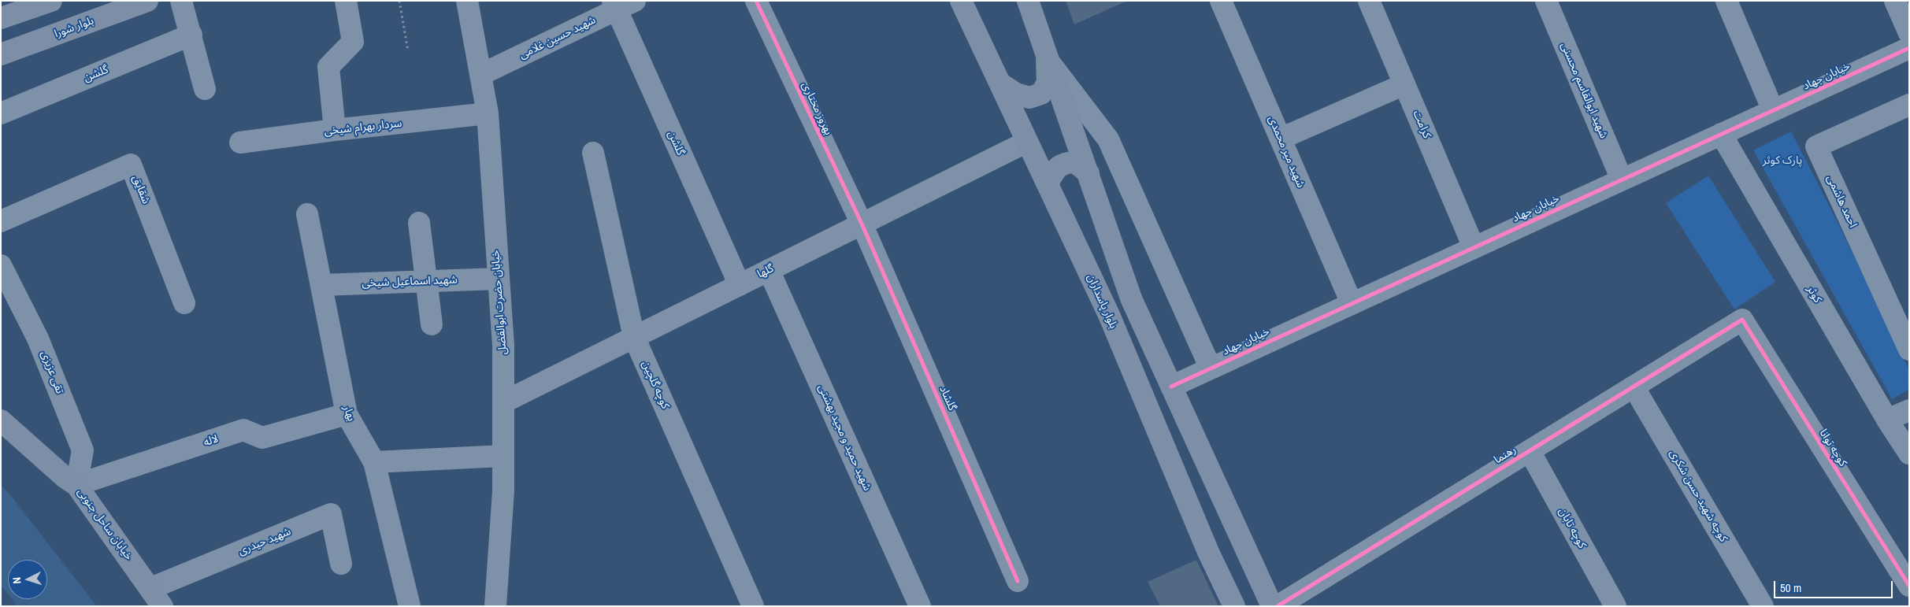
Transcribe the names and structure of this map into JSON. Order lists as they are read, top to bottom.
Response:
{
  "streets": {
    "main road": ["بلوار شورا", "بلوار پاسداران", "خیابان ساحل جنوبی"],
    "street": [
      "شهید حسین غلامی",
      "گلشن",
      "خیابان جهاد",
      "شهید ابوالقاسم محسنی",
      "بهروز مختاری",
      "کرامت",
      "سردار بهرام شیخی",
      "شهید میر محمدی",
      "شقایق",
      "احمد هاشمی",
      "گلها",
      "شهید اسماعیل شیخی",
      "کوثر",
      "خیابان حضرت ابوالفضل",
      "تقی عزیزی",
      "کوچه گلچین",
      "گلشاد",
      "بهار",
      "شهید حمید و مجید بهشتی",
      "لاله",
      "کوچه توانا",
      "رهنما",
      "کوچه شهید حسن شکری",
      "کوچه تابان",
      "شهید حیدری"
    ]
  },
  "crossings": [
    ["شهید حسین غلامی", "گلشن"],
    ["شهید حسین غلامی", "خیابان حضرت ابوالفضل"],
    ["گلشن", "گلها"],
    ["خیابان جهاد", "شهید ابوالقاسم محسنی"],
    ["خیابان جهاد", "کرامت"],
    ["خیابان جهاد", "شهید میر محمدی"],
    ["خیابان جهاد", "کوثر"],
    ["بهروز مختاری", "گلها"],
    ["بهروز مختاری", "گلشاد"],
    ["سردار بهرام شیخی", "خیابان حضرت ابوالفضل"],
    ["گلها", "بلوار پاسداران"],
    ["گلها", "خیابان حضرت ابوالفضل"],
    ["گلها", "کوچه گلچین"],
    ["گلها", "گلشاد"],
    ["گلها", "شهید حمید و مجید بهشتی"],
    ["شهید اسماعیل شیخی", "خیابان حضرت ابوالفضل"],
    ["شهید اسماعیل شیخی", "بهار"],
    ["تقی عزیزی", "لاله"],
    ["تقی عزیزی", "خیابان ساحل جنوبی"],
    ["بهار", "لاله"],
    ["لاله", "خیابان ساحل جنوبی"],
    ["کوچه توانا", "رهنما"],
    ["رهنما", "کوچه شهید حسن شکری"],
    ["رهنما", "کوچه تابان"],
    ["خیابان ساحل جنوبی", "شهید حیدری"]
  ],
  "parks": ["پارک کوثر"],
  "scale_bar": "50 m",
  "north": "left"
}
